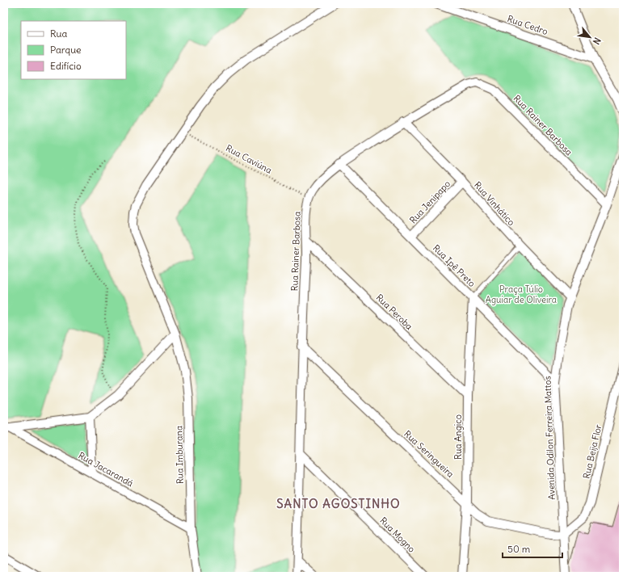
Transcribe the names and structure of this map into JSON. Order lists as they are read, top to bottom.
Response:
{
  "streets": {
    "street": [
      "Rua Cedro",
      "Rua Rainer Barbosa",
      "Rua Jenipapo",
      "Rua Vinhático",
      "Rua Ipê Preto",
      "Rua Peroba",
      "Rua Angico",
      "Avenida Odilon Ferreira Mattos",
      "Rua Beija Flor",
      "Rua Seringueira",
      "Rua Imburana",
      "Rua Jacarandá",
      "Rua Mogno"
    ],
    "path": ["Rua Caviúna"]
  },
  "crossings": [
    ["Rua Rainer Barbosa", "Rua Caviúna"],
    ["Rua Rainer Barbosa", "Rua Vinhático"],
    ["Rua Rainer Barbosa", "Rua Ipê Preto"],
    ["Rua Rainer Barbosa", "Rua Peroba"],
    ["Rua Rainer Barbosa", "Avenida Odilon Ferreira Mattos"],
    ["Rua Rainer Barbosa", "Rua Seringueira"],
    ["Rua Rainer Barbosa", "Rua Mogno"],
    ["Rua Jenipapo", "Rua Vinhático"],
    ["Rua Jenipapo", "Rua Ipê Preto"],
    ["Rua Vinhático", "Avenida Odilon Ferreira Mattos"],
    ["Rua Ipê Preto", "Rua Angico"],
    ["Rua Ipê Preto", "Avenida Odilon Ferreira Mattos"],
    ["Rua Peroba", "Rua Angico"],
    ["Rua Angico", "Rua Seringueira"],
    ["Avenida Odilon Ferreira Mattos", "Rua Beija Flor"],
    ["Avenida Odilon Ferreira Mattos", "Rua Seringueira"],
    ["Rua Beija Flor", "Rua Seringueira"],
    ["Rua Imburana", "Rua Jacarandá"]
  ],
  "districts": ["SANTO AGOSTINHO"],
  "parks": ["Praça Túlio Aguiar de Oliveira"],
  "legend": ["Rua", "Parque", "Edifício"],
  "scale_bar": "50 m",
  "north": "bottom right"
}
